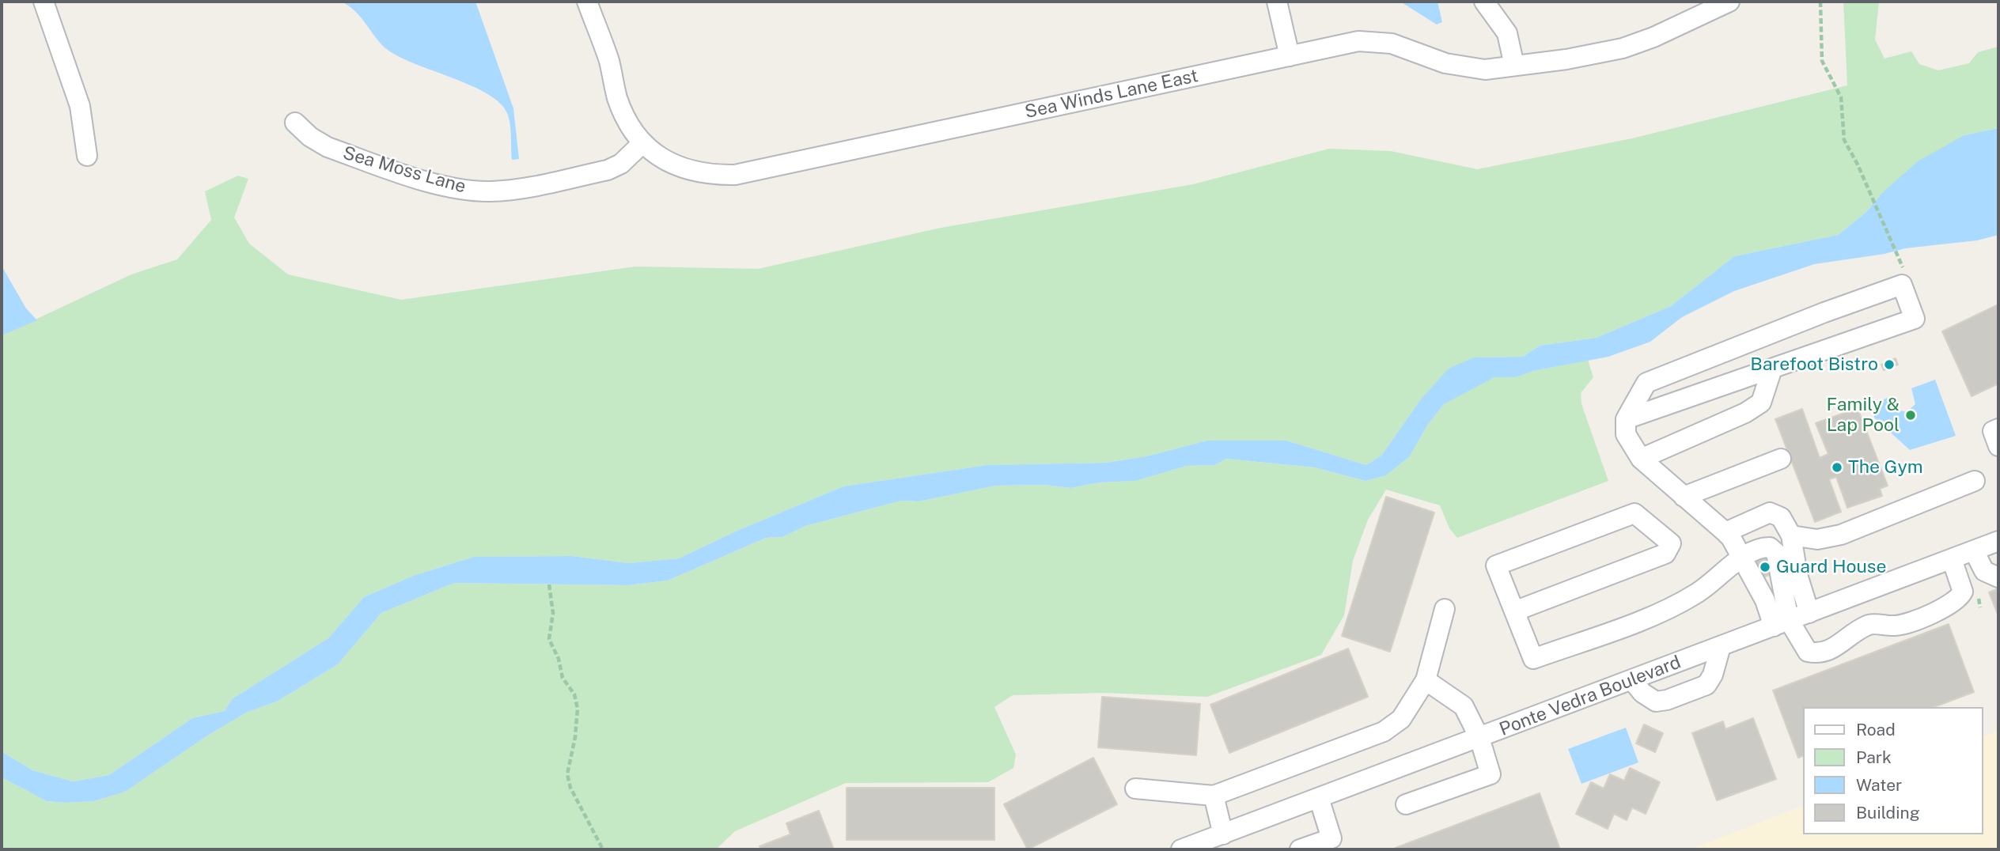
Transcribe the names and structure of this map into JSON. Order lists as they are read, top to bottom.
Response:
{
  "streets": {
    "street": ["Sea Winds Lane East", "Sea Moss Lane", "Ponte Vedra Boulevard"]
  },
  "crossings": [
    ["Sea Winds Lane East", "Sea Moss Lane"]
  ],
  "places": [
    "Barefoot Bistro",
    "Family & Lap Pool",
    "The Gym",
    "Guard House"
  ],
  "legend": [
    "Road",
    "Park",
    "Water",
    "Building"
  ]
}
